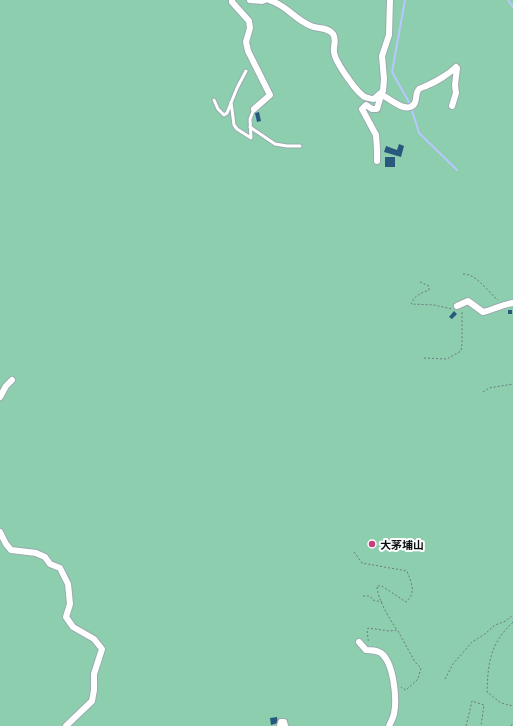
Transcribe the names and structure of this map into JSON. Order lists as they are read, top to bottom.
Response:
{
  "places": ["大茅埔山"]
}
